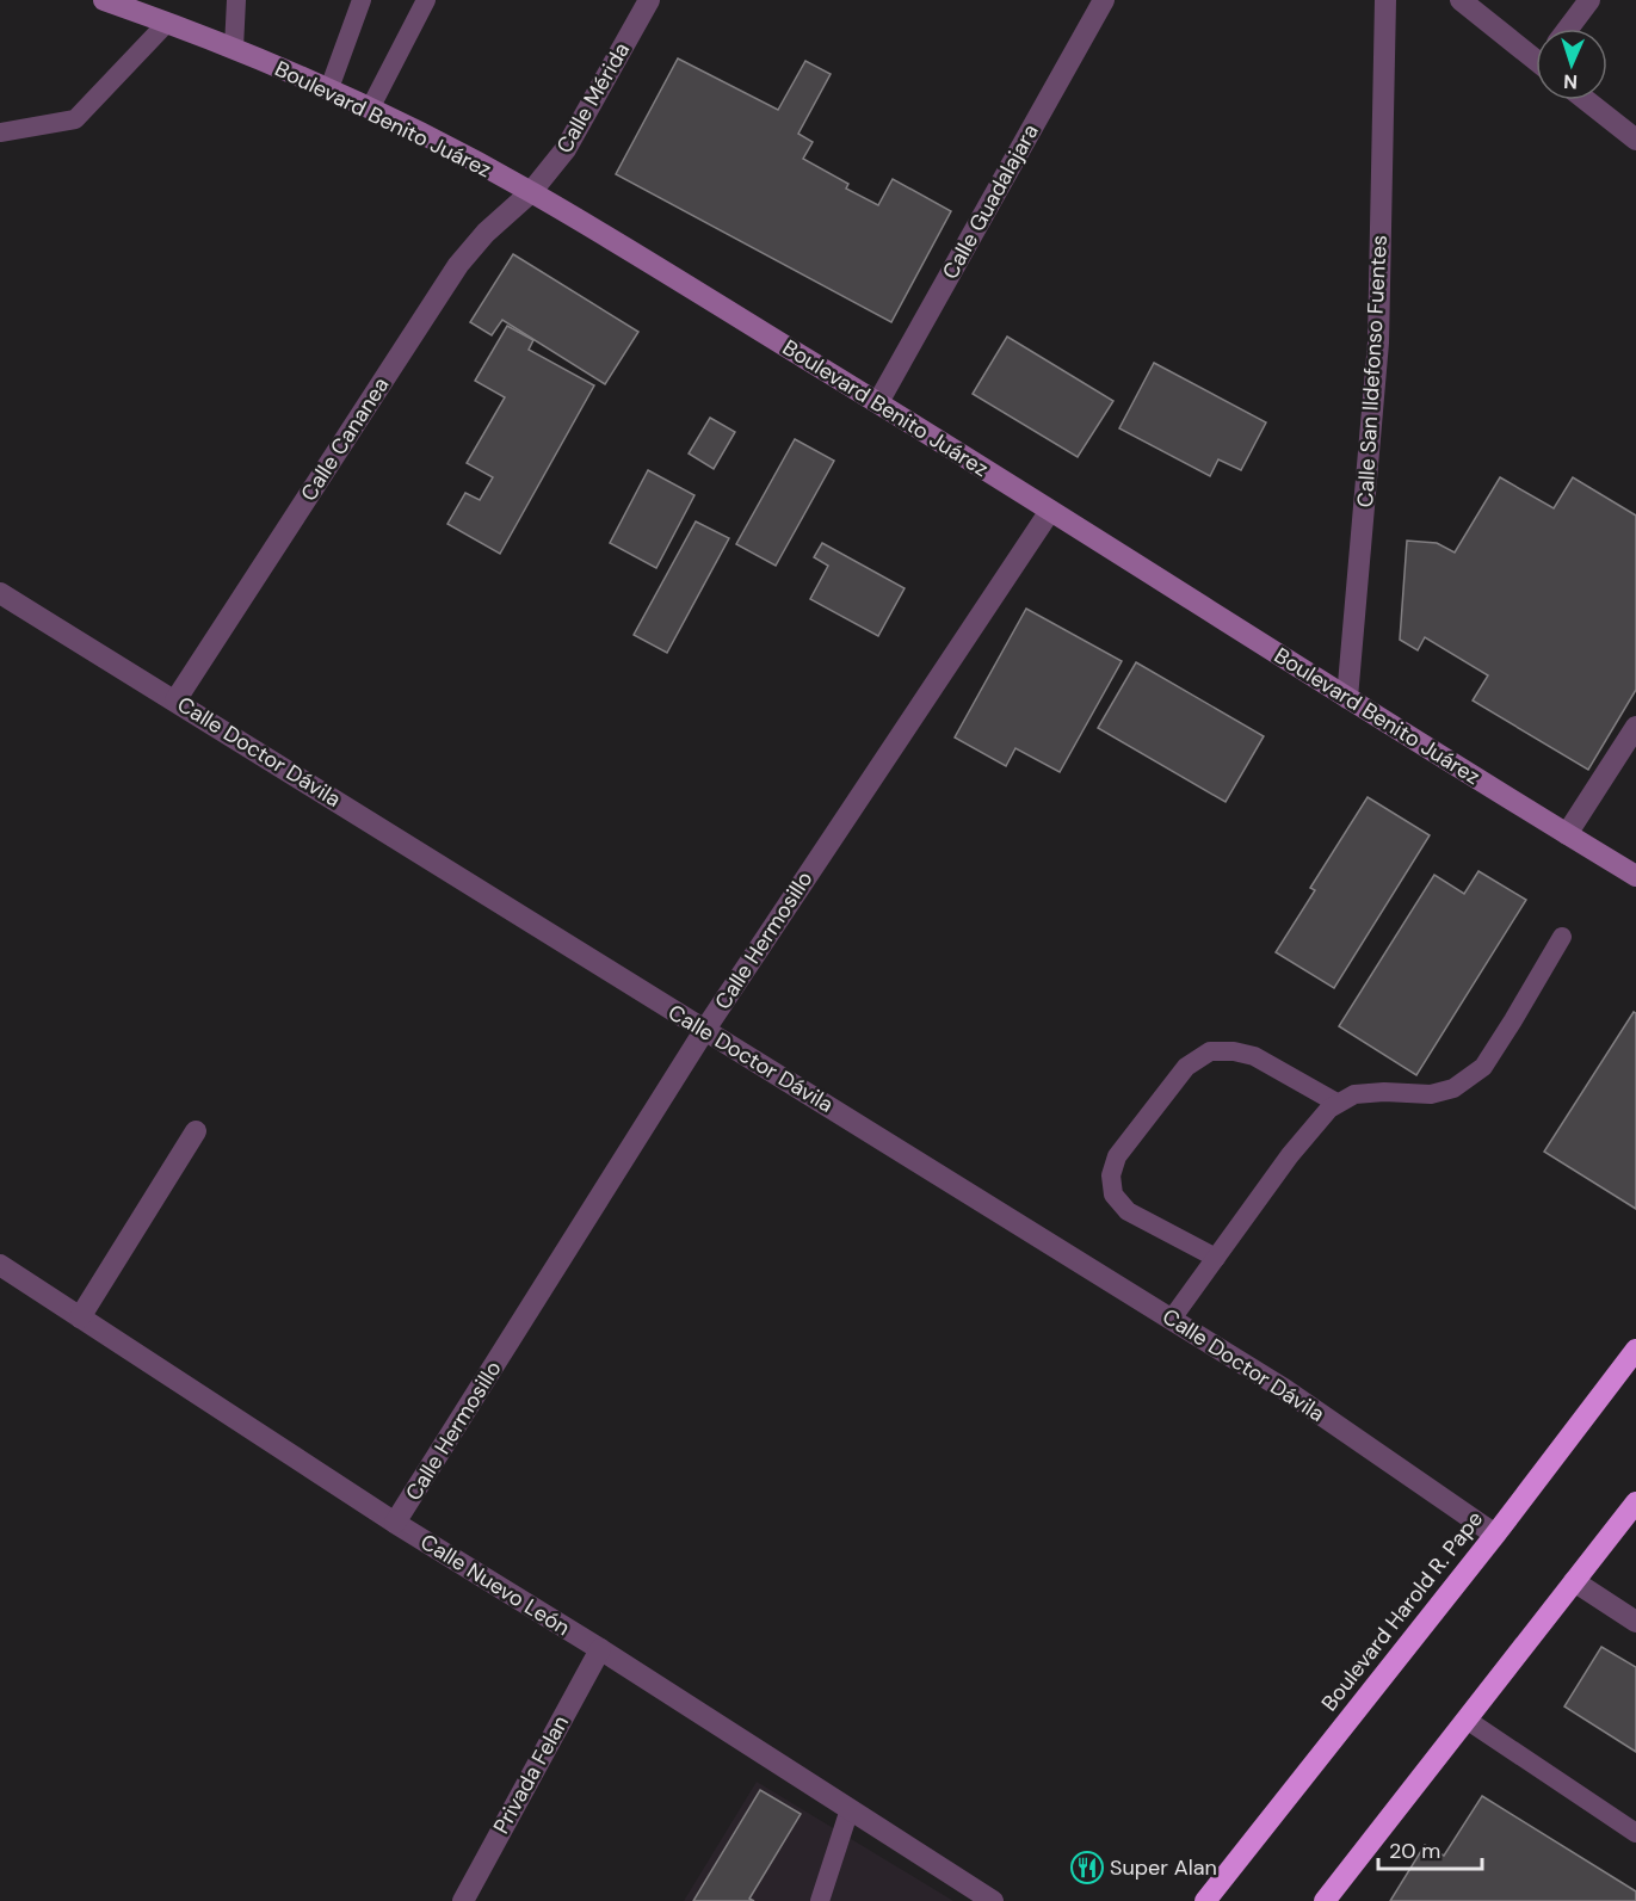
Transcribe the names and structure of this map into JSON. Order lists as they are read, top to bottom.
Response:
{
  "streets": {
    "highway": ["Boulevard Harold R. Pape"],
    "main road": ["Boulevard Benito Juárez"],
    "street": [
      "Calle Mérida",
      "Calle Guadalajara",
      "Calle San Ildefonso Fuentes",
      "Calle Cananea",
      "Calle Doctor Dávila",
      "Calle Hermosillo",
      "Calle Nuevo León",
      "Privada Felan"
    ]
  },
  "crossings": [
    ["Calle Mérida", "Boulevard Benito Juárez"],
    ["Calle Mérida", "Calle Cananea"],
    ["Boulevard Benito Juárez", "Calle Guadalajara"],
    ["Boulevard Benito Juárez", "Calle San Ildefonso Fuentes"],
    ["Boulevard Benito Juárez", "Calle Cananea"],
    ["Boulevard Benito Juárez", "Calle Hermosillo"],
    ["Calle Cananea", "Calle Doctor Dávila"],
    ["Calle Doctor Dávila", "Calle Hermosillo"],
    ["Calle Doctor Dávila", "Boulevard Harold R. Pape"],
    ["Calle Hermosillo", "Calle Nuevo León"],
    ["Calle Nuevo León", "Privada Felan"]
  ],
  "places": {
    "restaurant": ["Super Alan"]
  },
  "scale_bar": "20 m",
  "north": "bottom"
}
